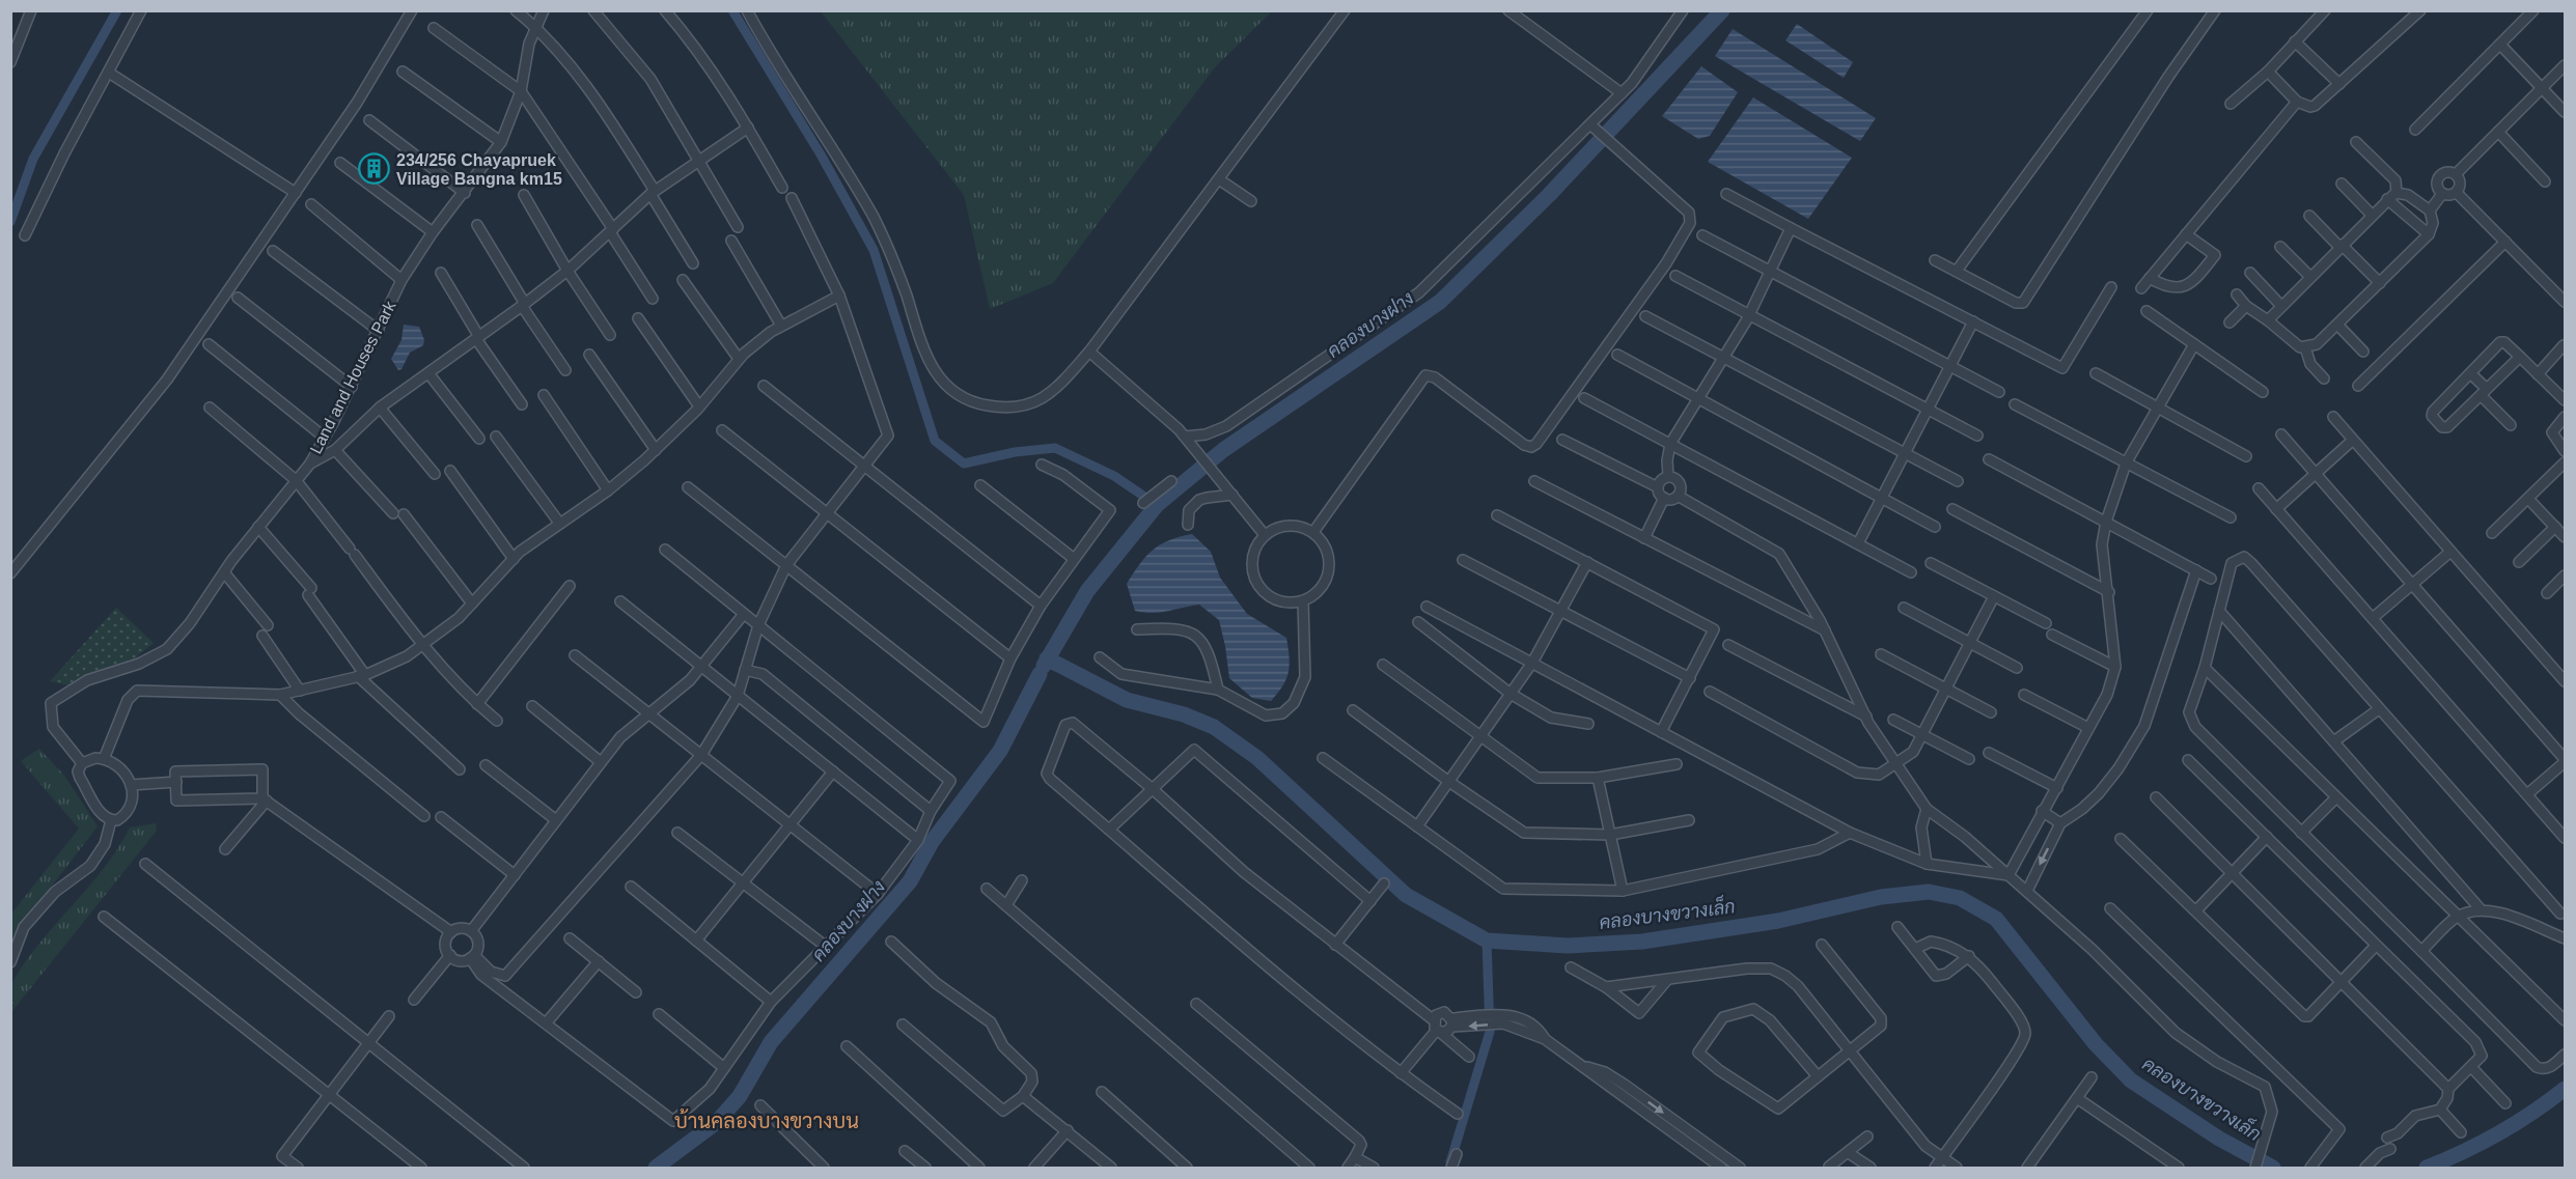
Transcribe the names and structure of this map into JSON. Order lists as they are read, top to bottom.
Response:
{
  "streets": {
    "street": ["Land and Houses Park"]
  },
  "districts": ["บ้านคลองบางขวางบน"],
  "water": ["คลองบางฝาง", "คลองบางขวางเล็ก"],
  "places": {
    "building": ["234/256 Chayapruek Village Bangna km15"]
  }
}
